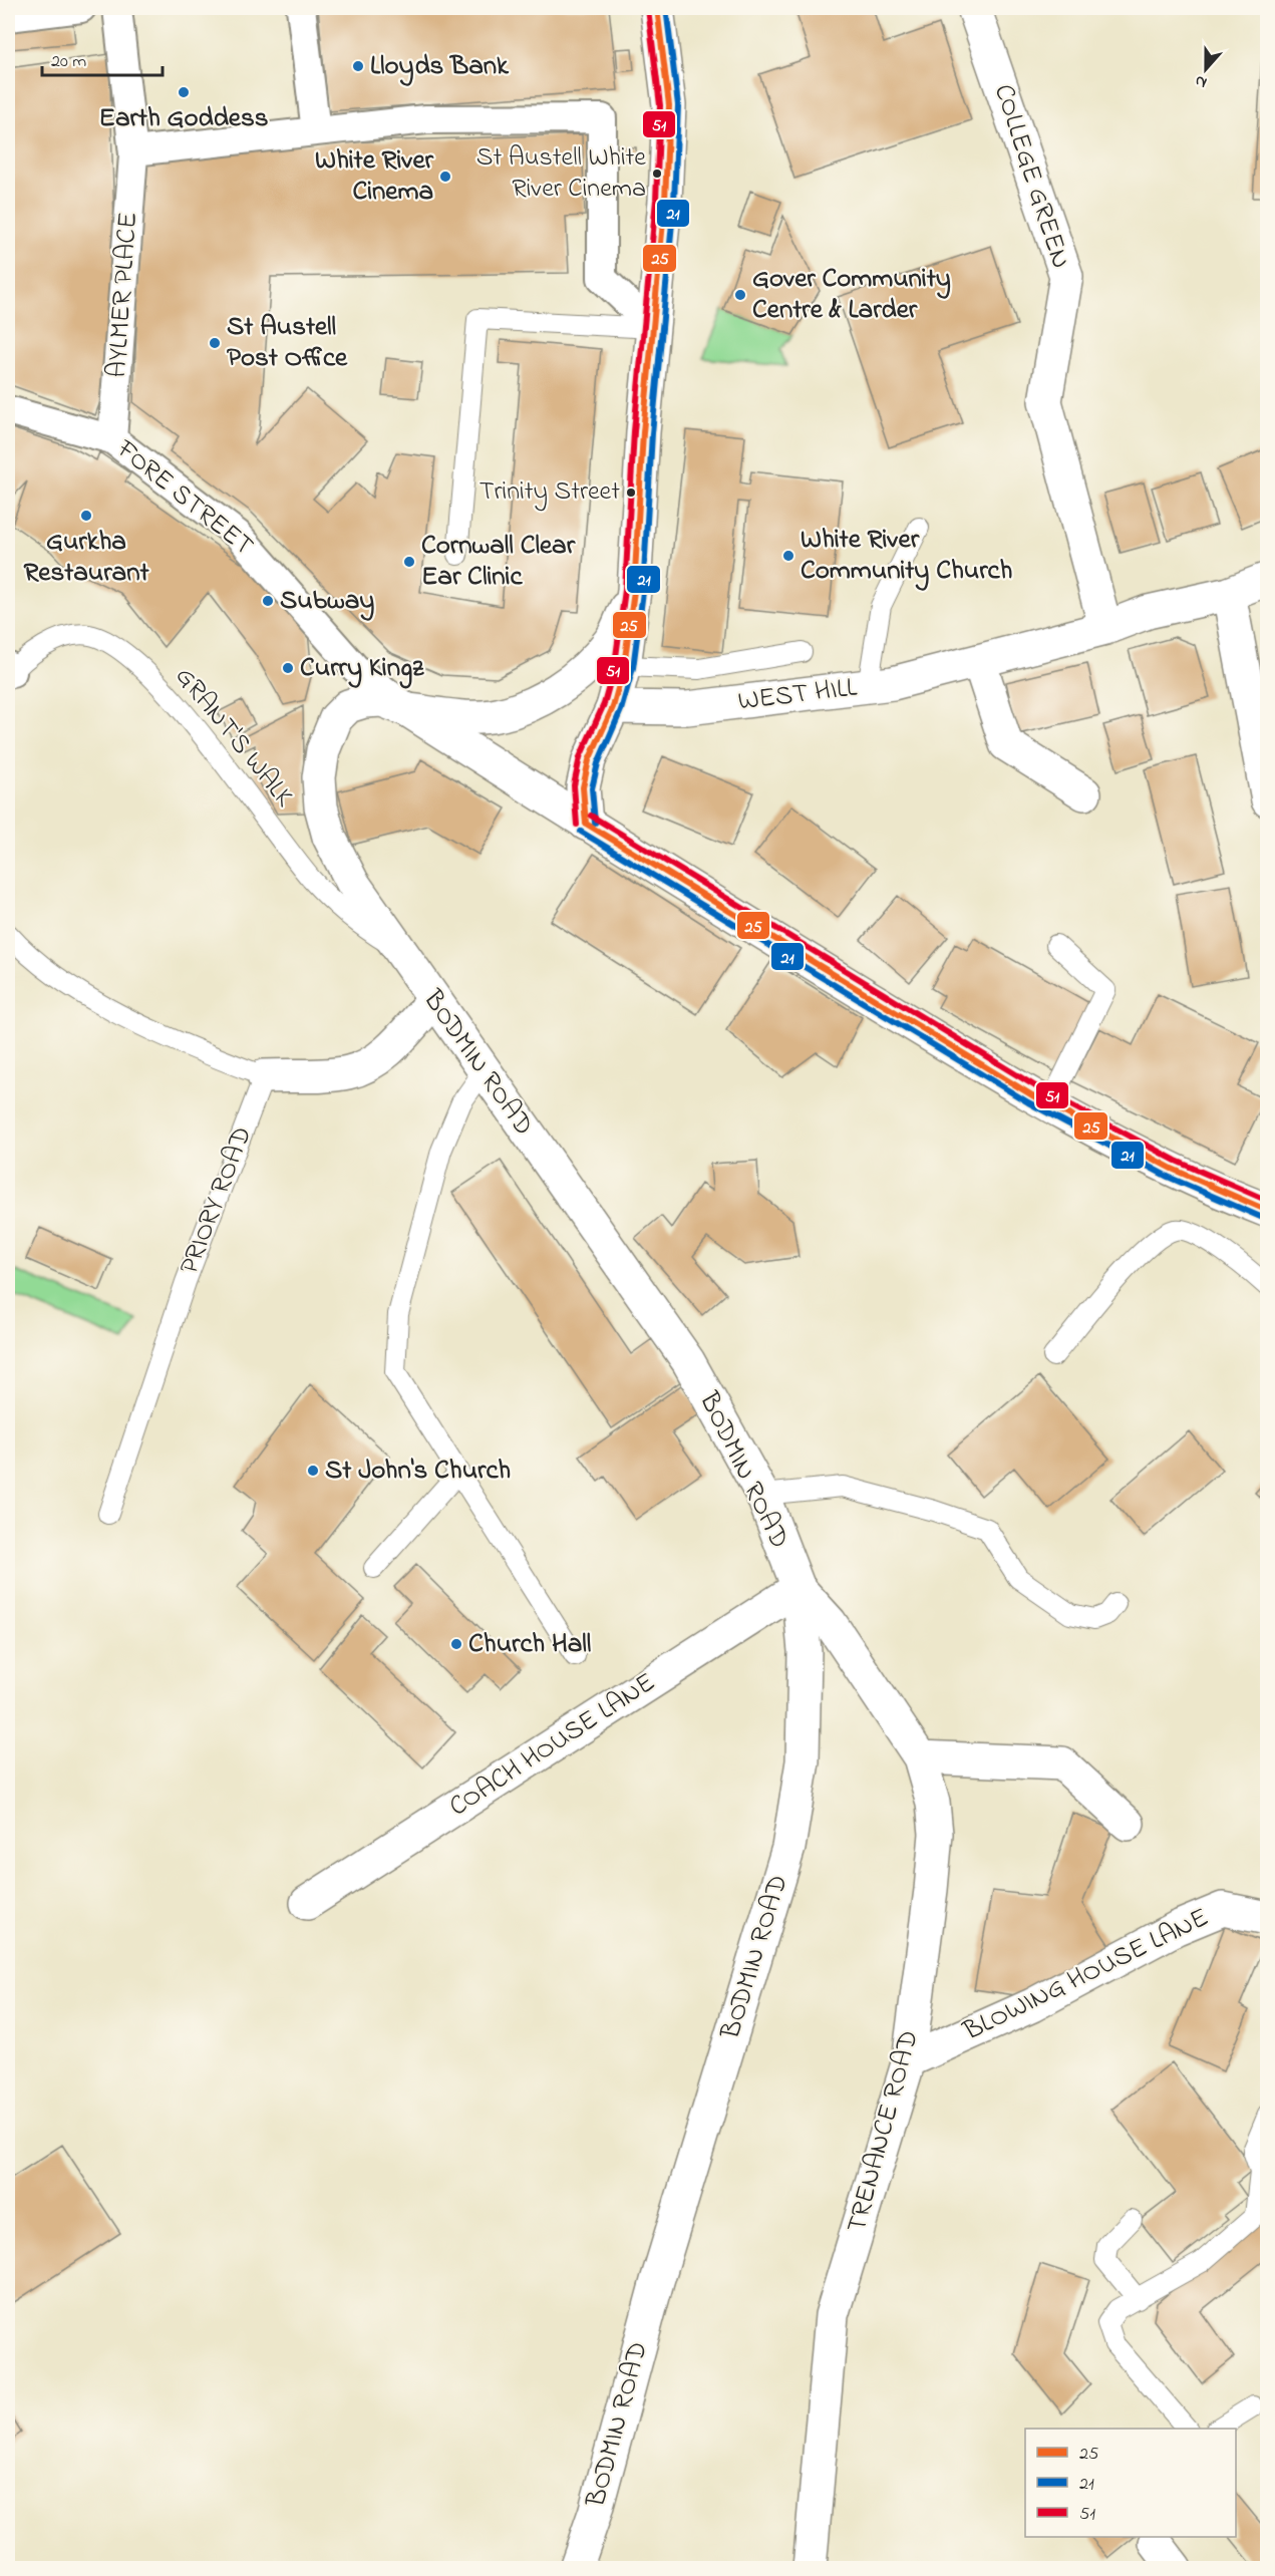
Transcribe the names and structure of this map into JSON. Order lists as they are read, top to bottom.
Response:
{
  "streets": {
    "street": [
      "COLLEGE GREEN",
      "AYLMER PLACE",
      "FORE STREET",
      "WEST HILL",
      "BODMIN ROAD",
      "COACH HOUSE LANE",
      "BLOWING HOUSE LANE",
      "TRENANCE ROAD"
    ],
    "lane": ["GRANT'S WALK", "PRIORY ROAD"]
  },
  "crossings": [
    ["COLLEGE GREEN", "WEST HILL"],
    ["AYLMER PLACE", "FORE STREET"],
    ["FORE STREET", "BODMIN ROAD"],
    ["GRANT'S WALK", "BODMIN ROAD"],
    ["BODMIN ROAD", "COACH HOUSE LANE"],
    ["BODMIN ROAD", "TRENANCE ROAD"],
    ["COACH HOUSE LANE", "TRENANCE ROAD"],
    ["BLOWING HOUSE LANE", "TRENANCE ROAD"]
  ],
  "places": [
    "Lloyds Bank",
    "Earth Goddess",
    "St Austell White River Cinema",
    "White River Cinema",
    "Gover Community Centre & Larder",
    "St Austell Post Office",
    "Trinity Street",
    "Gurkha Restaurant",
    "White River Community Church",
    "Cornwall Clear Ear Clinic",
    "Subway",
    "Curry Kingz",
    "St John's Church",
    "Church Hall"
  ],
  "lines": ["transit line 25", "transit line 21", "transit line 51"],
  "legend": ["25", "21", "51"],
  "scale_bar": "20 m",
  "north": "bottom"
}
